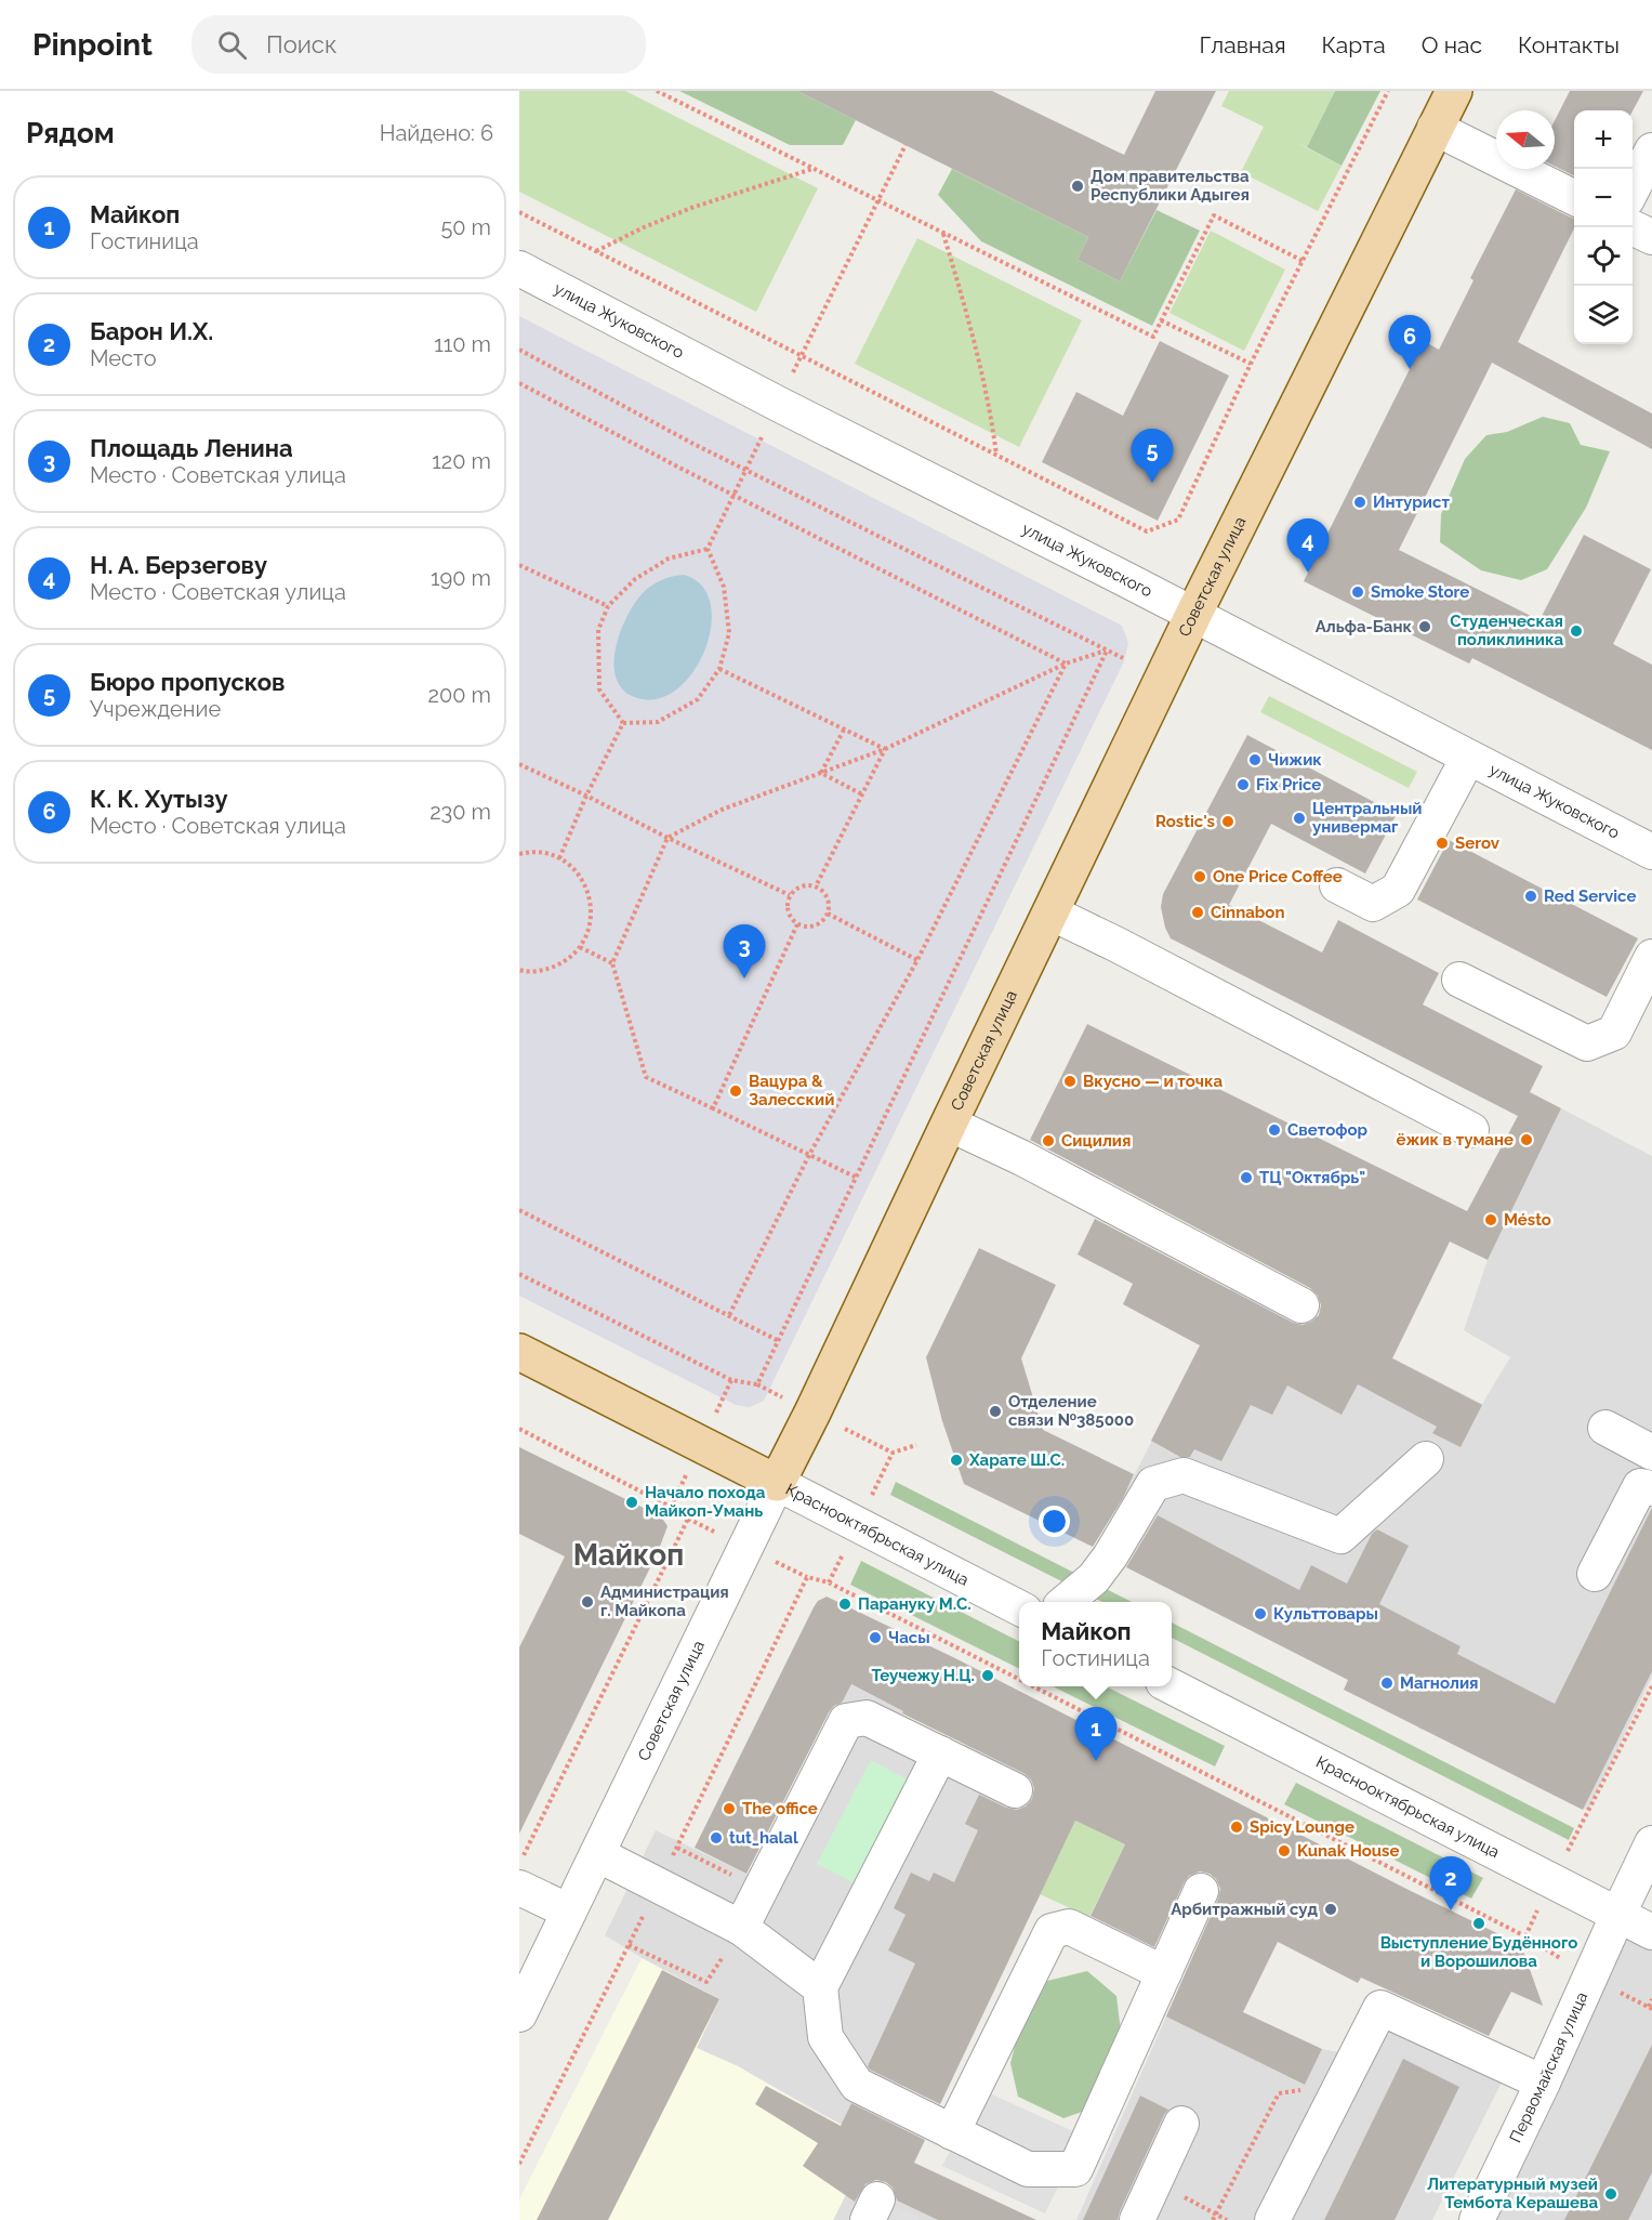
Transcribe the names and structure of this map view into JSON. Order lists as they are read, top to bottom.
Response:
{
  "streets": {
    "main road": ["Советская улица", "Краснооктябрьская улица"],
    "street": ["улица Жуковского", "Первомайская улица"]
  },
  "crossings": [
    ["улица Жуковского", "Советская улица"],
    ["Советская улица", "Краснооктябрьская улица"],
    ["Краснооктябрьская улица", "Первомайская улица"]
  ],
  "districts": ["Майкоп"],
  "places": [
    "Дом правительства Республики Адыгея",
    "Интурист",
    "Smoke Store",
    "Альфа-Банк",
    "Студенческая поликлиника",
    "Чижик",
    "Fix Price",
    "Центральный универмаг",
    "Rostic's",
    "Serov",
    "One Price Coffee",
    "Red Service",
    "Cinnabon",
    "Вкусно — и точка",
    "Вацура & Залесский",
    "Светофор",
    "ёжик в тумане",
    "Сицилия",
    "ТЦ \"Октябрь\"",
    "Mésto",
    "Отделение связи №385000",
    "Харате Ш.С.",
    "Начало похода Майкоп-Умань",
    "Администрация г. Майкопа",
    "Парануку М.С.",
    "Культтовары",
    "Часы",
    "Теучежу Н.Ц.",
    "Магнолия",
    "The office",
    "Spicy Lounge",
    "tut_halal",
    "Kunak House",
    "Арбитражный суд",
    "Выступление Будённого и Ворошилова",
    "Литературный музей Тембота Керашева"
  ],
  "north": "left",
  "page": {
    "header": "Pinpoint",
    "search": "Поиск",
    "nav": [
      "Главная",
      "Карта",
      "О нас",
      "Контакты"
    ],
    "heading": ["Рядом", "Найдено: 6"],
    "map_buttons": ["+", "−"],
    "list": [
      {
        "mark": "1",
        "name": "Майкоп",
        "note": "Гостиница",
        "value": "50 m"
      },
      {
        "mark": "2",
        "name": "Барон И.Х.",
        "note": "Место",
        "value": "110 m"
      },
      {
        "mark": "3",
        "name": "Площадь Ленина",
        "note": "Место · Советская улица",
        "value": "120 m"
      },
      {
        "mark": "4",
        "name": "Н. А. Берзегову",
        "note": "Место · Советская улица",
        "value": "190 m"
      },
      {
        "mark": "5",
        "name": "Бюро пропусков",
        "note": "Учреждение",
        "value": "200 m"
      },
      {
        "mark": "6",
        "name": "К. К. Хутызу",
        "note": "Место · Советская улица",
        "value": "230 m"
      }
    ],
    "pins": [
      "6",
      "5",
      "4",
      "3",
      "1",
      "2"
    ],
    "popup": ["Майкоп", "Гостиница"]
  }
}
